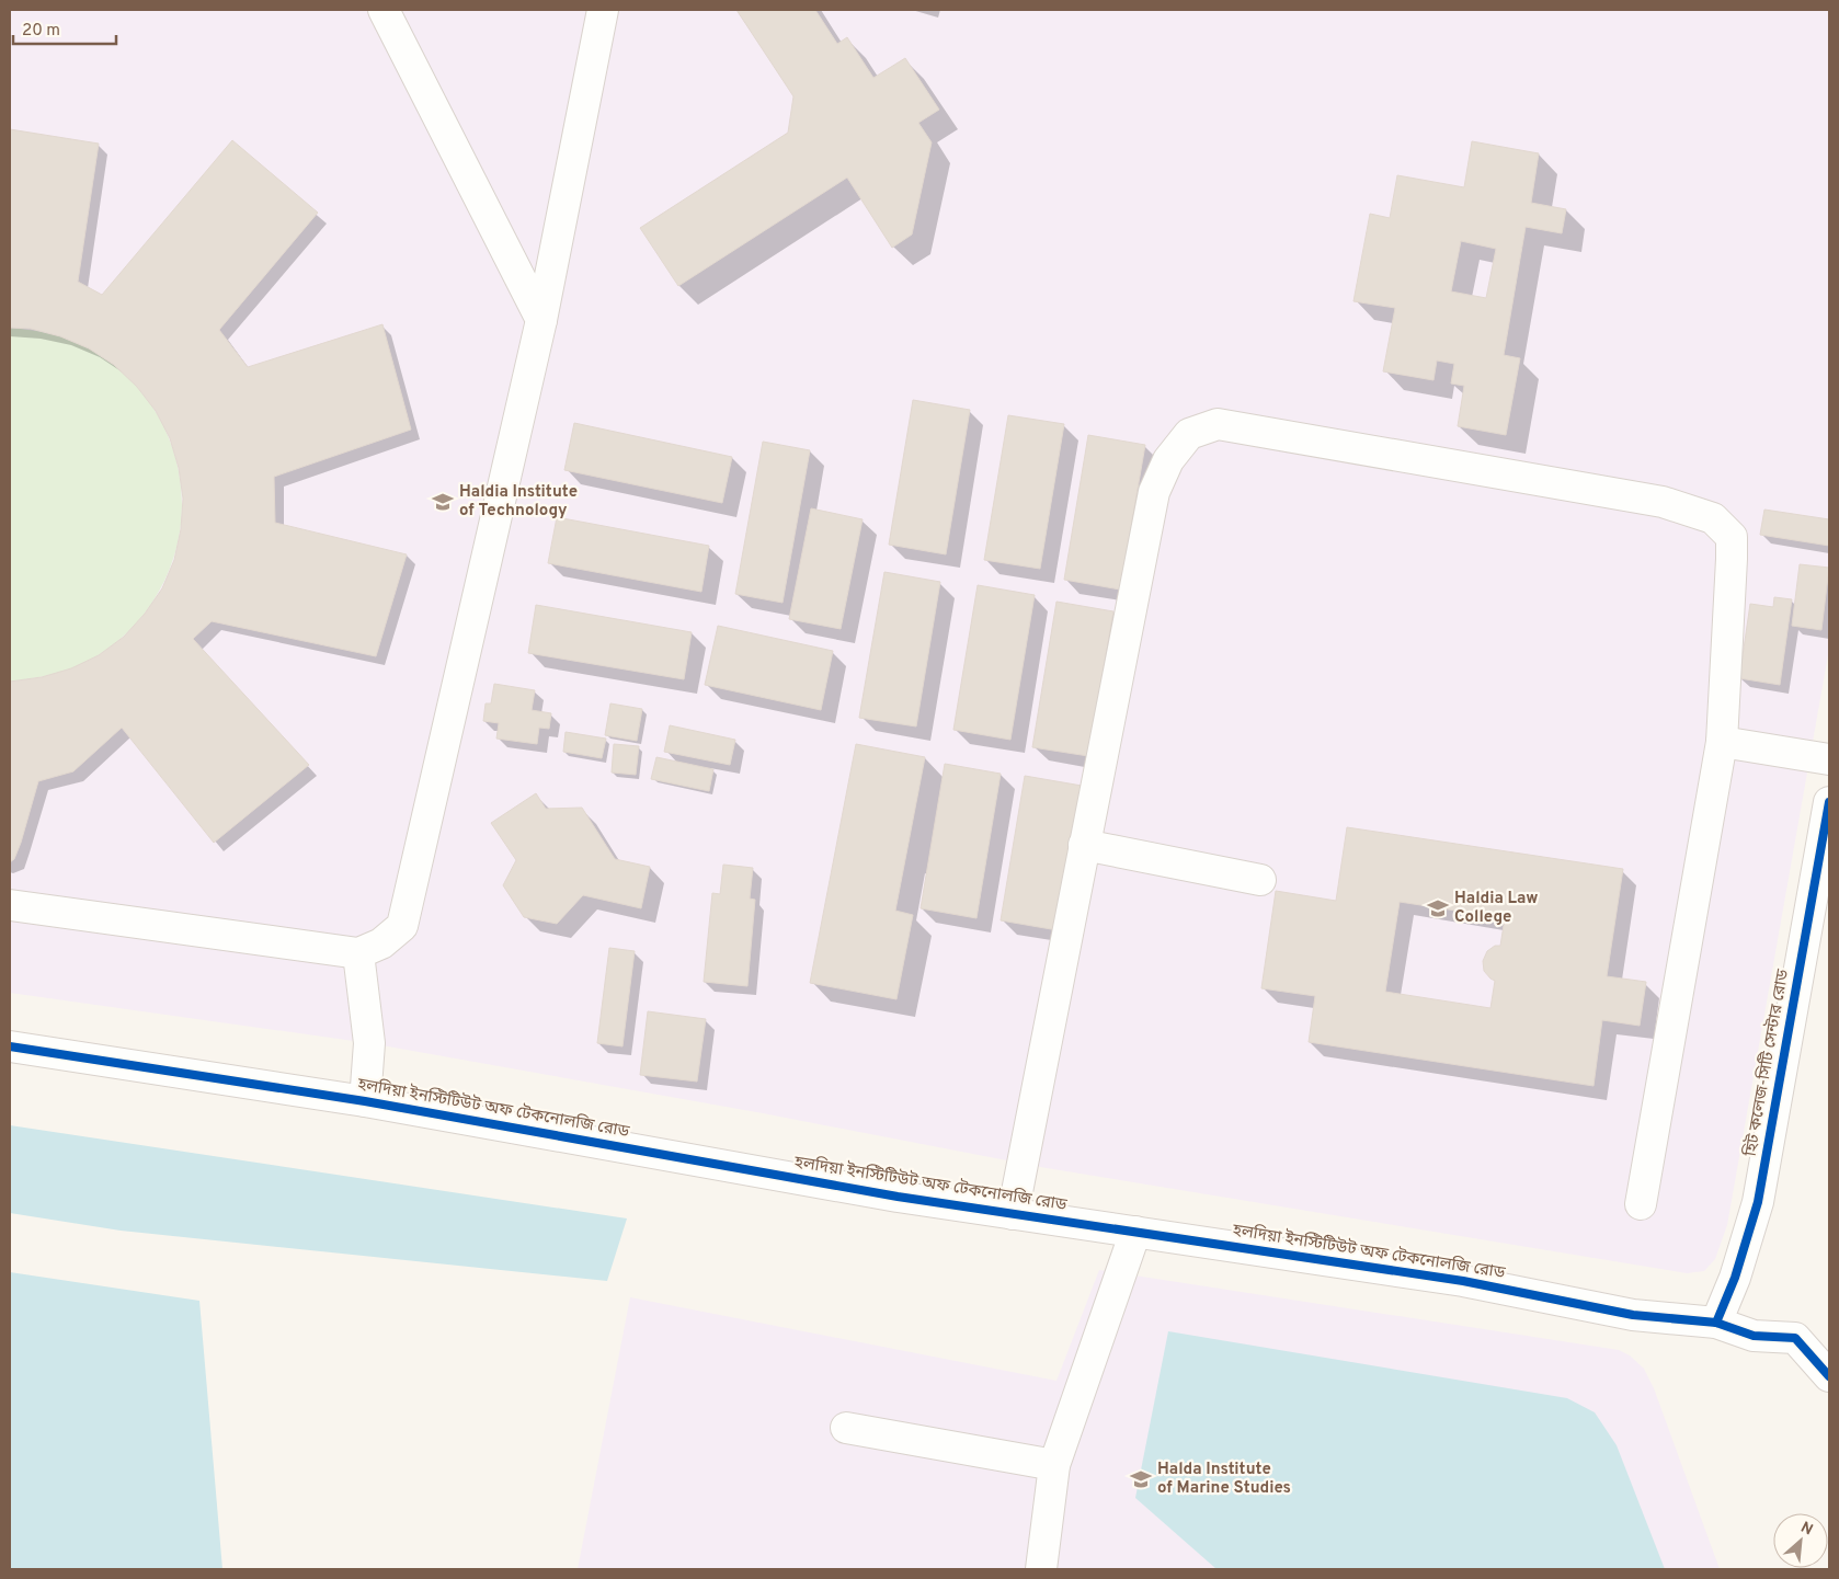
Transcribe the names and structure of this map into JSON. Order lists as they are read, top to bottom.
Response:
{
  "streets": {
    "street": ["হিট কলেজ-সিটি সেন্টার রোড", "হলদিয়া ইনস্টিটিউট অফ টেকনোলজি রোড"]
  },
  "crossings": [
    ["হিট কলেজ-সিটি সেন্টার রোড", "হলদিয়া ইনস্টিটিউট অফ টেকনোলজি রোড"]
  ],
  "places": {
    "school or university": ["Haldia Institute of Technology", "Haldia Law College", "Halda Institute of Marine Studies"]
  },
  "scale_bar": "20 m",
  "north": "top right"
}
